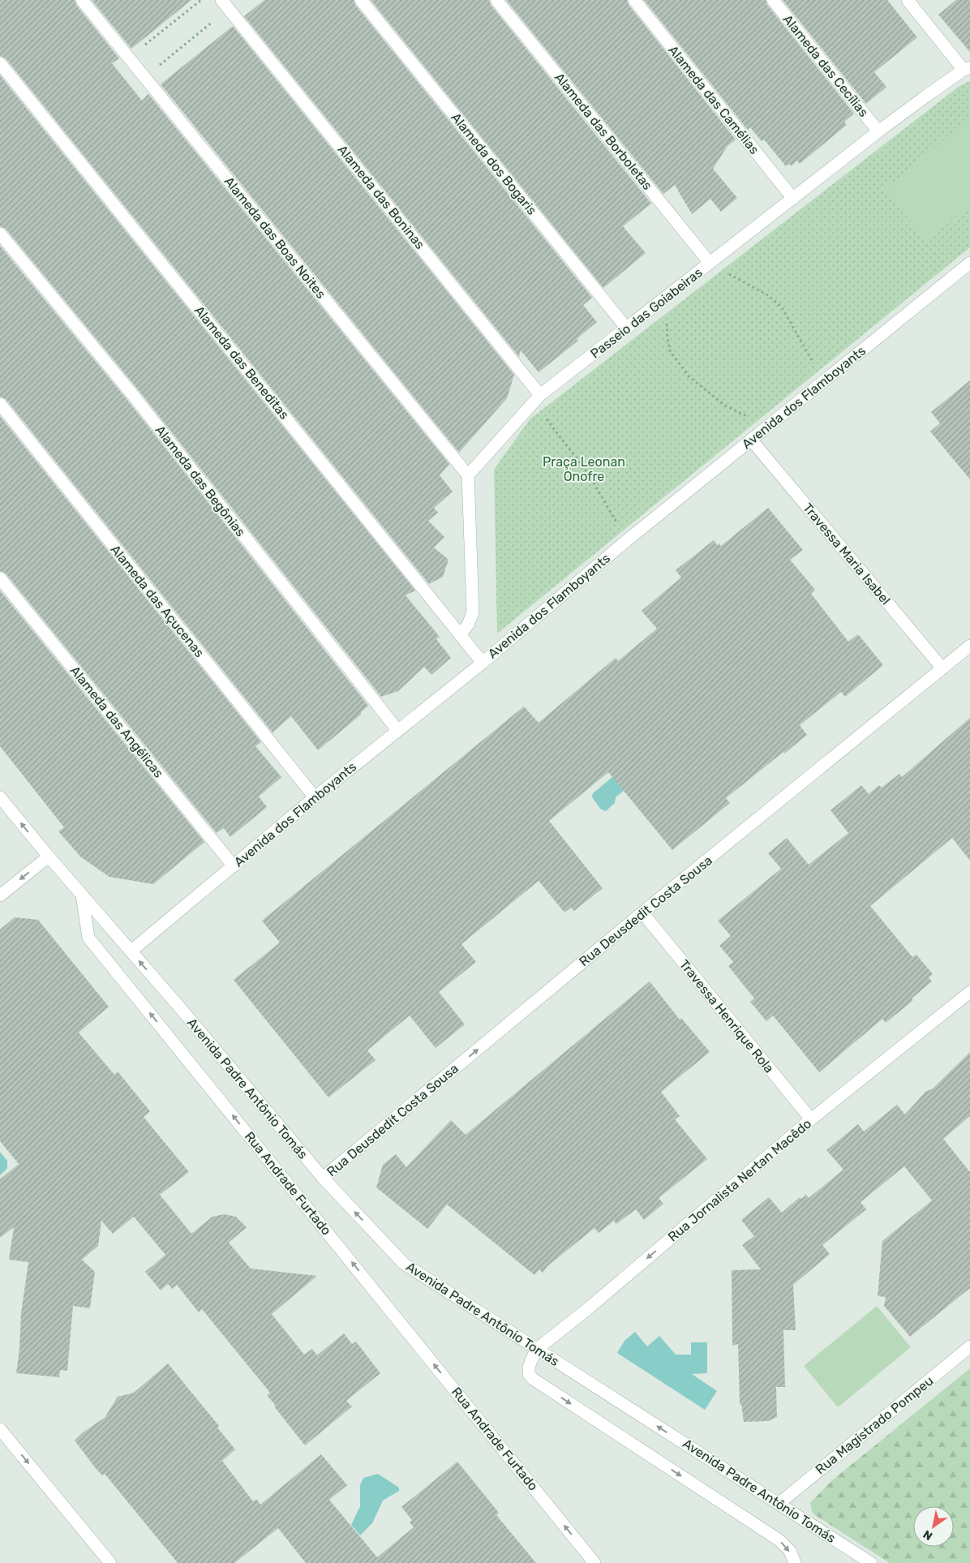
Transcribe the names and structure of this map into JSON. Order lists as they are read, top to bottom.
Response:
{
  "streets": {
    "street": [
      "Alameda das Cecílias",
      "Alameda das Camélias",
      "Alameda das Borboletas",
      "Alameda dos Bogaris",
      "Alameda das Boninas",
      "Alameda das Boas Noites",
      "Passeio das Goiabeiras",
      "Alameda das Beneditas",
      "Avenida dos Flamboyants",
      "Alameda das Begônias",
      "Travessa Maria Isabel",
      "Alameda das Açucenas",
      "Alameda das Angélicas",
      "Rua Deusdedit Costa Sousa",
      "Travessa Henrique Rola",
      "Avenida Padre Antônio Tomás",
      "Rua Jornalista Nertan Macêdo",
      "Rua Andrade Furtado",
      "Rua Magistrado Pompeu"
    ]
  },
  "crossings": [
    ["Alameda das Cecílias", "Passeio das Goiabeiras"],
    ["Alameda das Camélias", "Passeio das Goiabeiras"],
    ["Alameda das Borboletas", "Passeio das Goiabeiras"],
    ["Alameda dos Bogaris", "Passeio das Goiabeiras"],
    ["Alameda das Boninas", "Passeio das Goiabeiras"],
    ["Alameda das Boas Noites", "Passeio das Goiabeiras"],
    ["Alameda das Beneditas", "Avenida dos Flamboyants"],
    ["Avenida dos Flamboyants", "Alameda das Begônias"],
    ["Avenida dos Flamboyants", "Travessa Maria Isabel"],
    ["Avenida dos Flamboyants", "Alameda das Açucenas"],
    ["Avenida dos Flamboyants", "Alameda das Angélicas"],
    ["Avenida dos Flamboyants", "Avenida Padre Antônio Tomás"],
    ["Travessa Maria Isabel", "Rua Deusdedit Costa Sousa"],
    ["Rua Deusdedit Costa Sousa", "Travessa Henrique Rola"],
    ["Rua Deusdedit Costa Sousa", "Avenida Padre Antônio Tomás"],
    ["Travessa Henrique Rola", "Rua Jornalista Nertan Macêdo"],
    ["Avenida Padre Antônio Tomás", "Rua Jornalista Nertan Macêdo"],
    ["Avenida Padre Antônio Tomás", "Rua Andrade Furtado"],
    ["Avenida Padre Antônio Tomás", "Rua Magistrado Pompeu"]
  ],
  "one_way": ["Rua Deusdedit Costa Sousa", "Rua Jornalista Nertan Macêdo", "Rua Andrade Furtado"],
  "parks": ["Praça Leonan Onofre"],
  "north": "bottom left"
}
